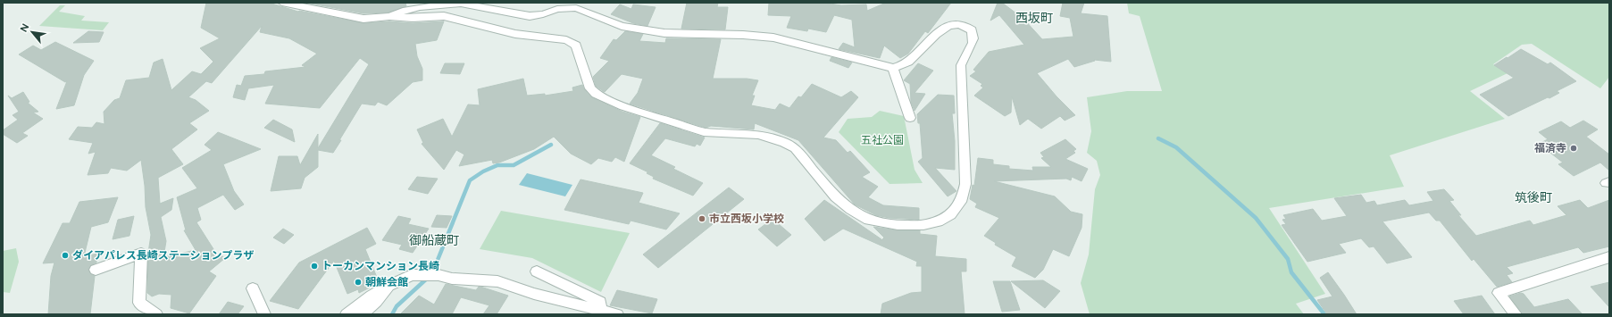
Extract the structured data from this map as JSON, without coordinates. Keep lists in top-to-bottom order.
{
  "districts": ["西坂町", "筑後町", "御船蔵町"],
  "parks": ["五社公園"],
  "places": [
    "福済寺",
    "市立西坂小学校",
    "ダイアパレス長崎ステーションプラザ",
    "トーカンマンション長崎",
    "朝鮮会館"
  ],
  "north": "top left"
}
